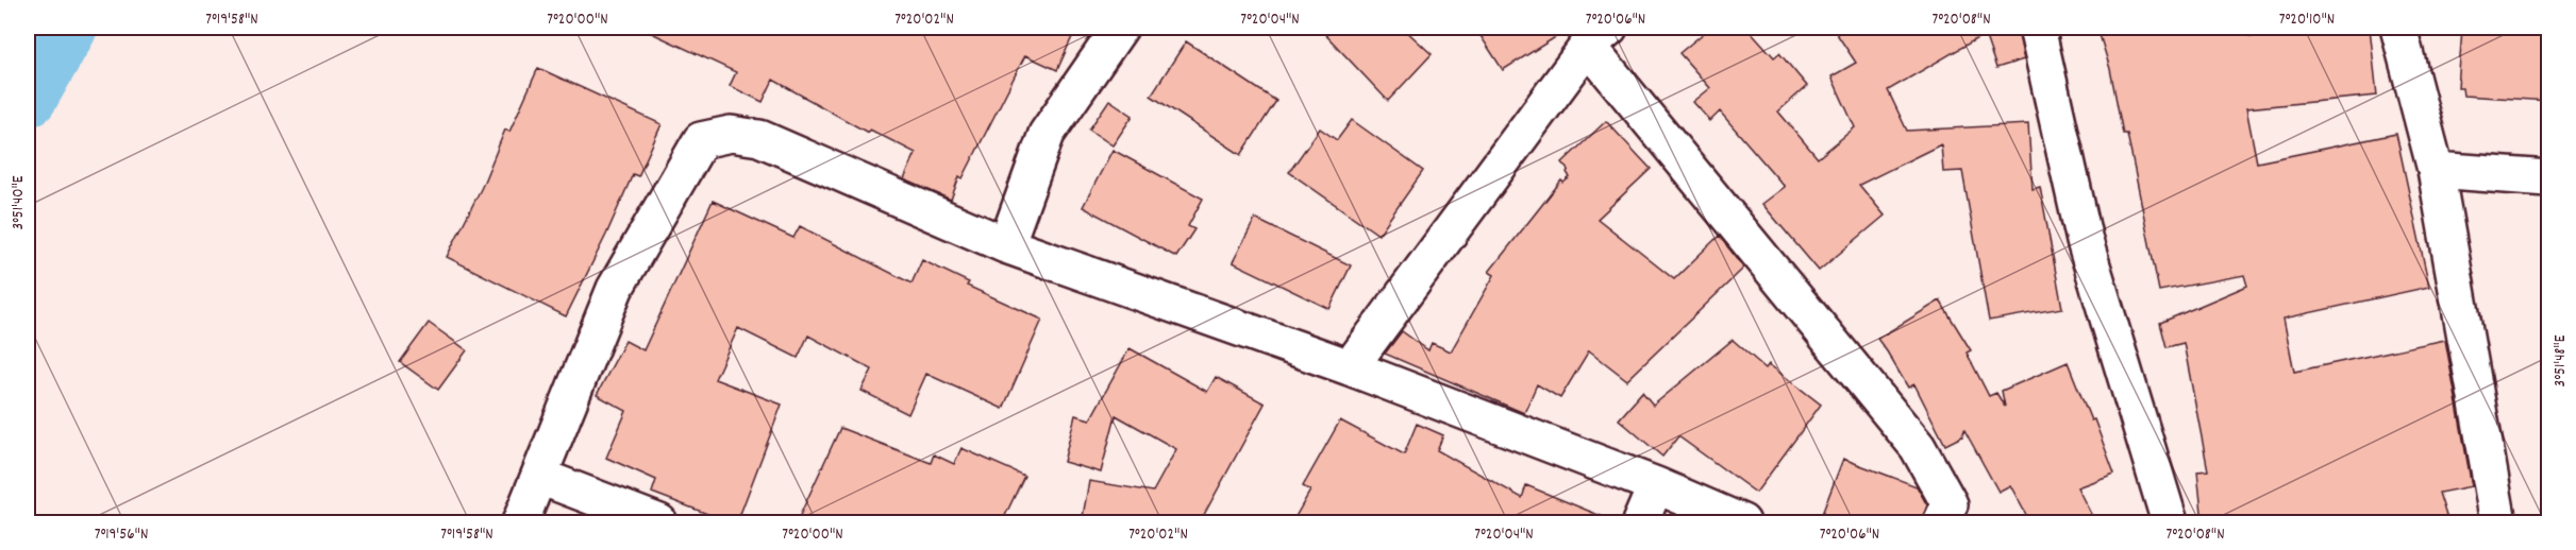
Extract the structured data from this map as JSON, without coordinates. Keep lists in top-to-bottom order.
{
  "coordinates": [
    "7°19'58\"N",
    "7°20'00\"N",
    "7°20'02\"N",
    "7°20'04\"N",
    "7°20'06\"N",
    "7°20'08\"N",
    "7°20'10\"N",
    "3°51'40\"E",
    "3°51'48\"E",
    "7°19'56\"N"
  ]
}
